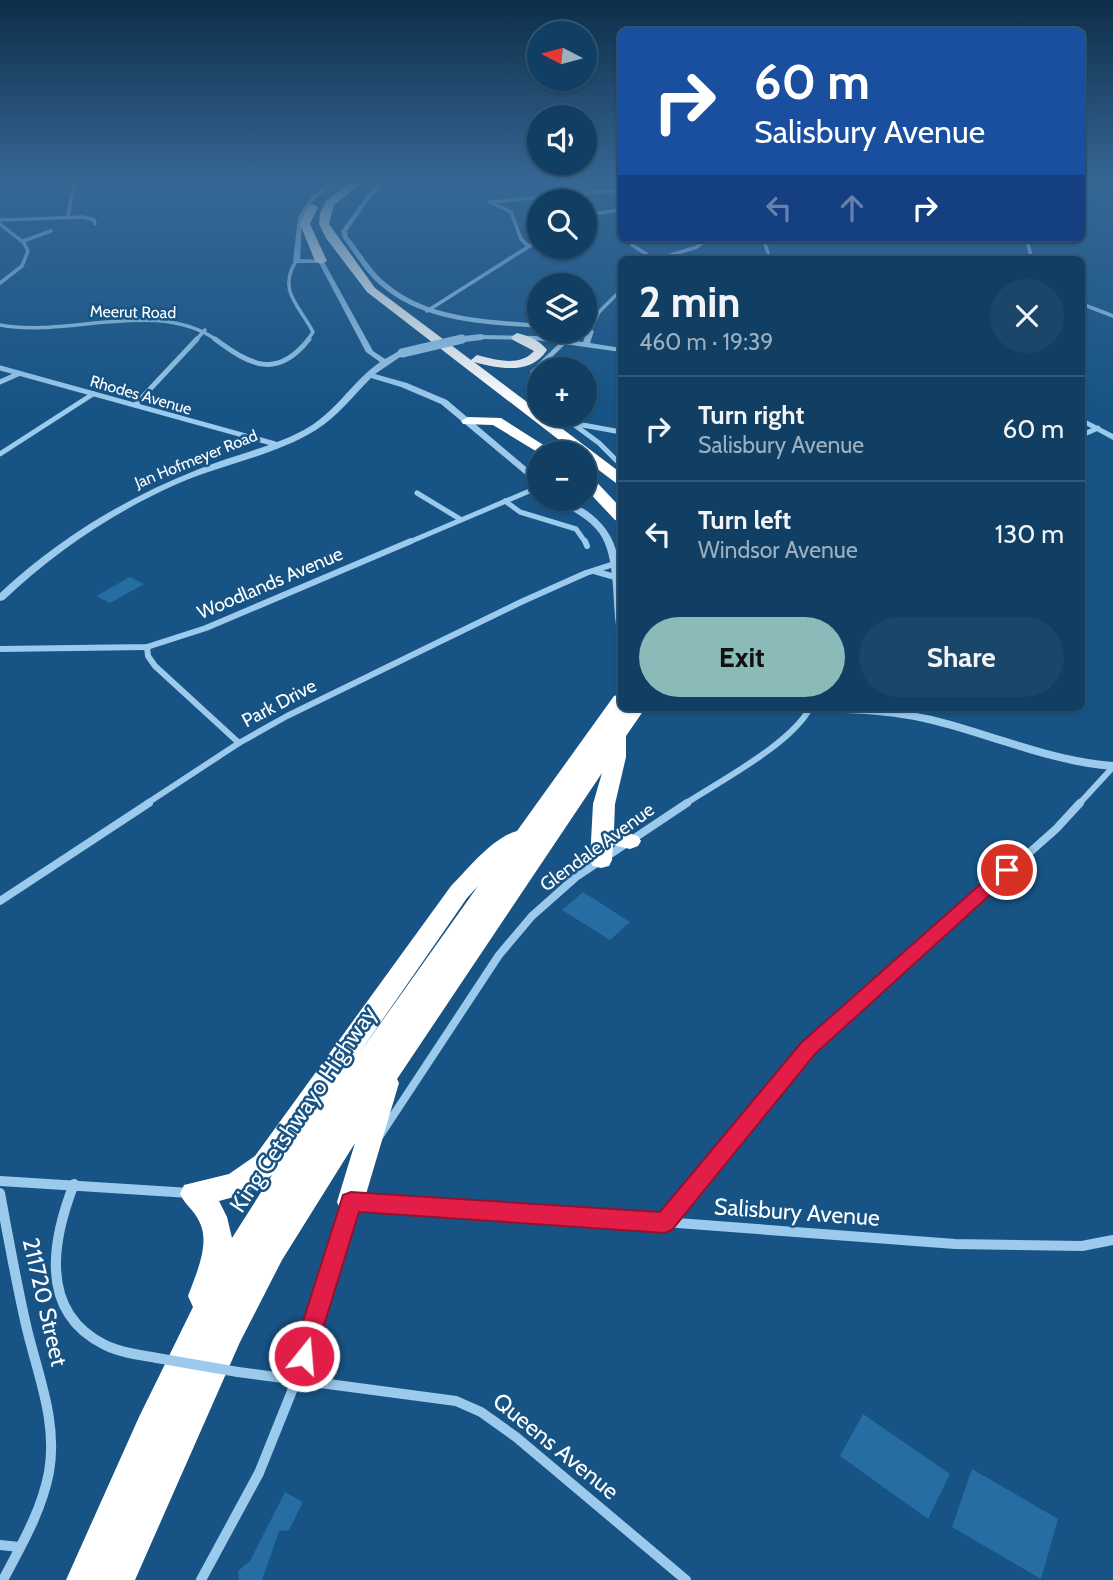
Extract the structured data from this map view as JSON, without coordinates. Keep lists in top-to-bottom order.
{
  "streets": {
    "highway": ["King Cetshwayo Highway"],
    "street": [
      "Meerut Road",
      "Rhodes Avenue",
      "Jan Hofmeyer Road",
      "Woodlands Avenue",
      "Park Drive",
      "Glendale Avenue",
      "Salisbury Avenue",
      "211720 Street",
      "Queens Avenue"
    ]
  },
  "crossings": [
    ["Meerut Road", "Rhodes Avenue"],
    ["Rhodes Avenue", "Jan Hofmeyer Road"]
  ],
  "north": "left",
  "page": {
    "map_buttons": ["+", "−"],
    "turn": ["60 m", "Salisbury Avenue"],
    "heading": ["2 min", "460 m · 19:39"],
    "list": [
      {
        "name": "Turn right",
        "note": "Salisbury Avenue",
        "value": "60 m"
      },
      {
        "name": "Turn left",
        "note": "Windsor Avenue",
        "value": "130 m"
      }
    ],
    "buttons": ["Exit", "Share"]
  }
}
